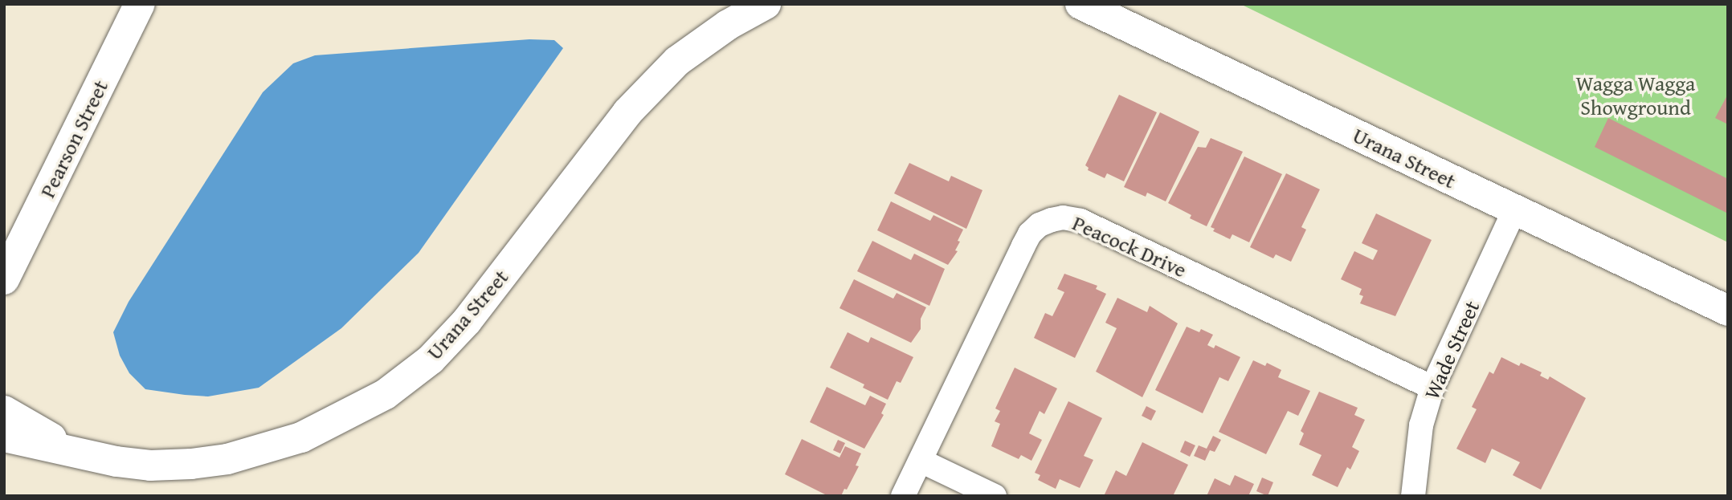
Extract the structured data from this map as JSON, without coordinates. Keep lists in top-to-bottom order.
{
  "streets": {
    "street": [
      "Pearson Street",
      "Urana Street",
      "Peacock Drive",
      "Wade Street"
    ]
  },
  "crossings": [
    ["Urana Street", "Wade Street"],
    ["Peacock Drive", "Wade Street"]
  ],
  "parks": ["Wagga Wagga Showground"]
}
